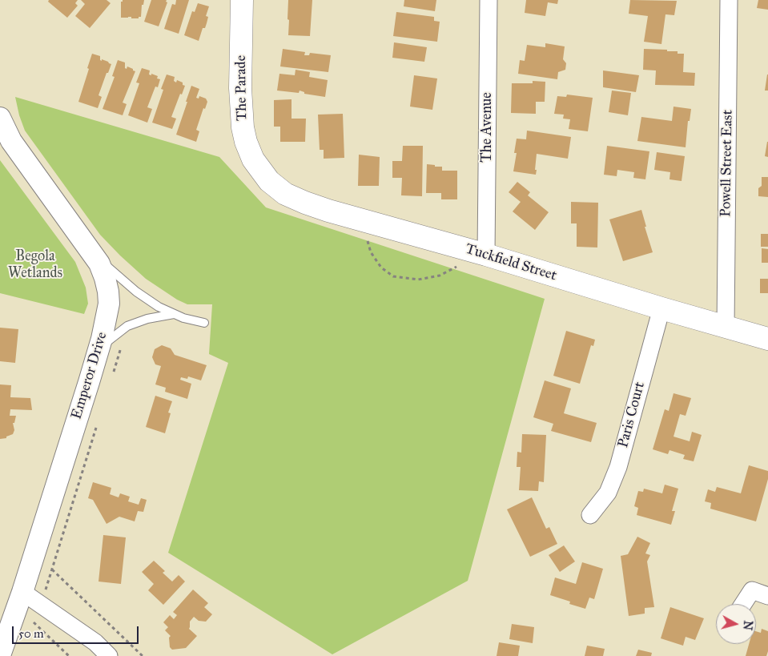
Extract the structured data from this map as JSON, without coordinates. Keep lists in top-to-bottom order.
{
  "streets": {
    "main road": ["The Parade", "Tuckfield Street"],
    "street": [
      "The Avenue",
      "Powell Street East",
      "Emperor Drive",
      "Paris Court"
    ]
  },
  "crossings": [
    ["The Parade", "Tuckfield Street"],
    ["The Avenue", "Tuckfield Street"],
    ["Powell Street East", "Tuckfield Street"],
    ["Tuckfield Street", "Paris Court"]
  ],
  "parks": ["Begola Wetlands"],
  "scale_bar": "50 m",
  "north": "right"
}
